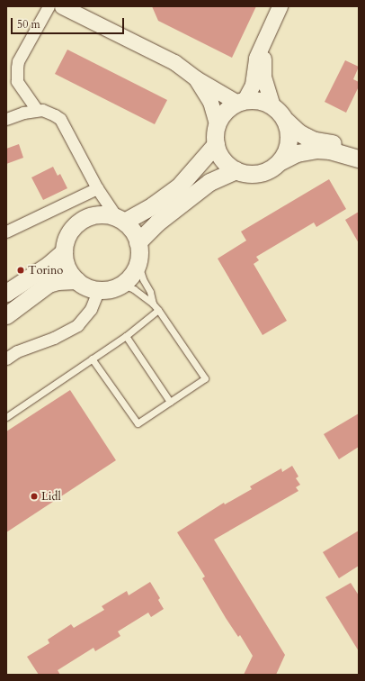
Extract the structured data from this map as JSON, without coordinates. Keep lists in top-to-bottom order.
{
  "places": ["Torino", "Lidl"],
  "scale_bar": "50 m"
}
